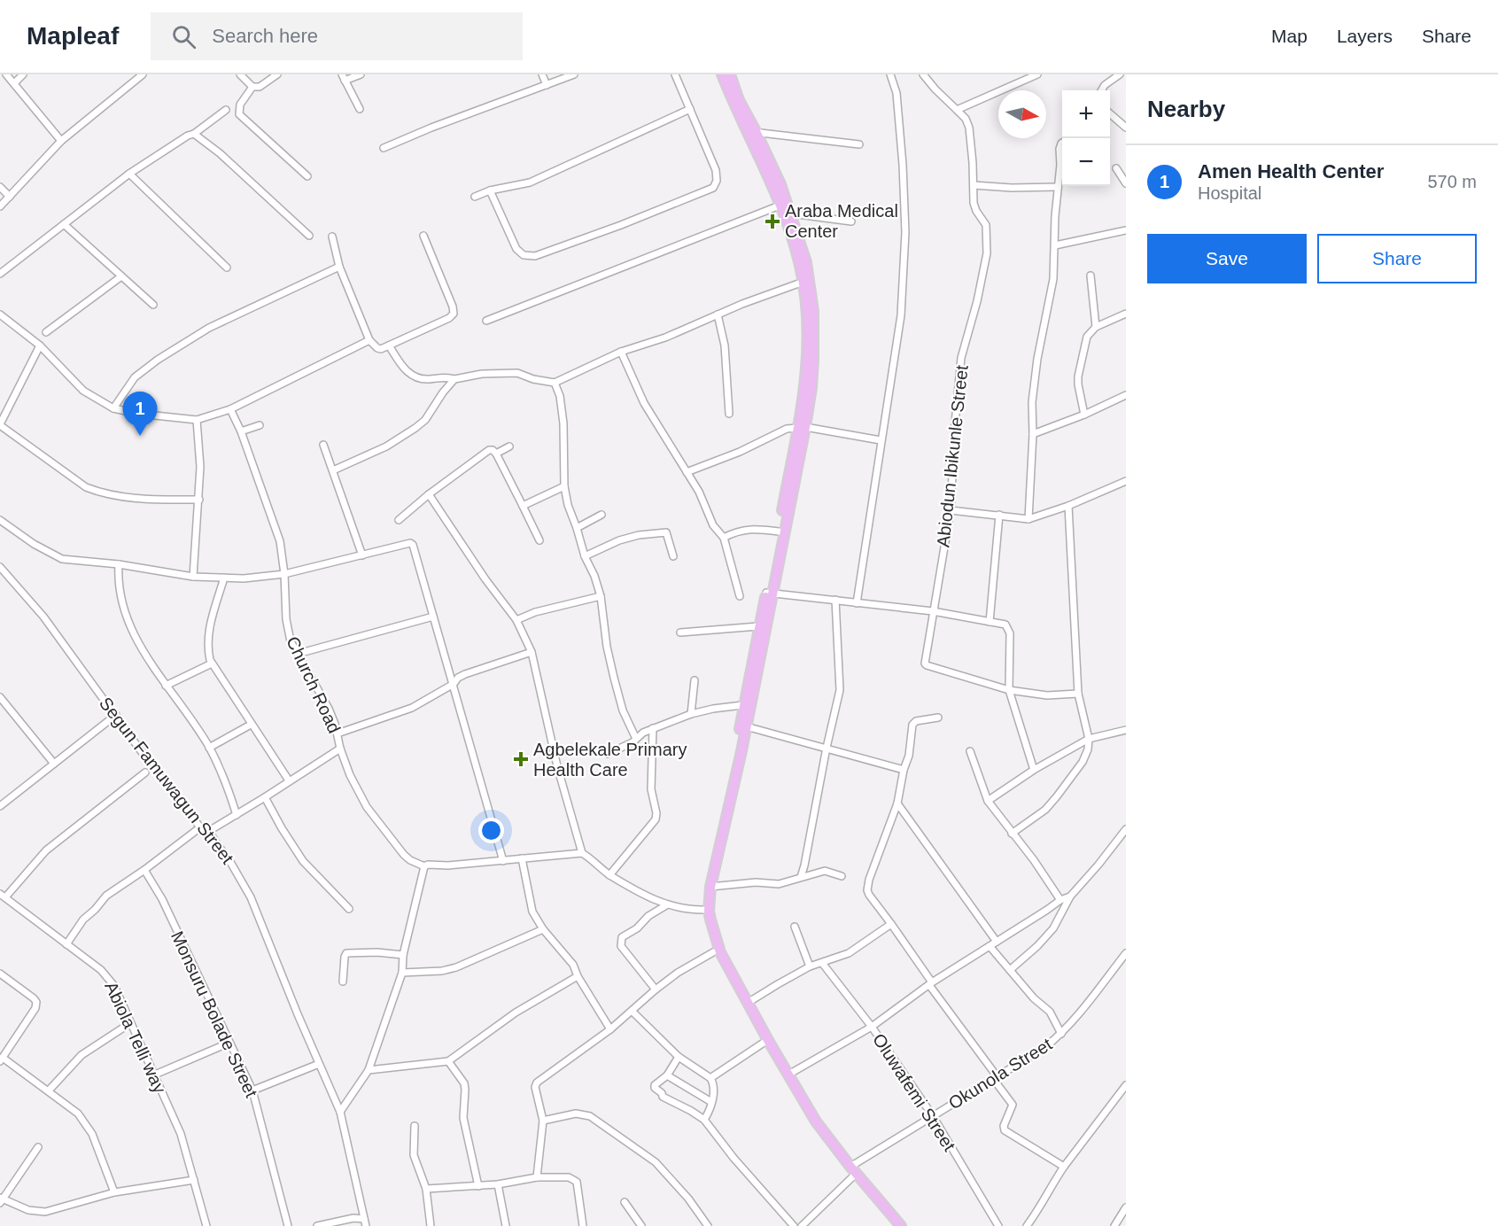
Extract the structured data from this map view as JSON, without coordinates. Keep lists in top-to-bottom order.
{
  "streets": {
    "street": [
      "Abiodun Ibikunle Street",
      "Church Road",
      "Segun Famuwagun Street",
      "Monsuru Bolade Street",
      "Abiola Telli way",
      "Okunola Street",
      "Oluwafemi Street"
    ]
  },
  "crossings": [
    ["Okunola Street", "Oluwafemi Street"]
  ],
  "places": {
    "health": ["Araba Medical Center", "Agbelekale Primary Health Care"]
  },
  "north": "right",
  "page": {
    "header": "Mapleaf",
    "search": "Search here",
    "nav": ["Map", "Layers", "Share"],
    "heading": "Nearby",
    "map_buttons": ["+", "−"],
    "list": [
      {
        "mark": "1",
        "name": "Amen Health Center",
        "note": "Hospital",
        "value": "570 m"
      }
    ],
    "buttons": ["Save", "Share"],
    "pins": "1"
  }
}
